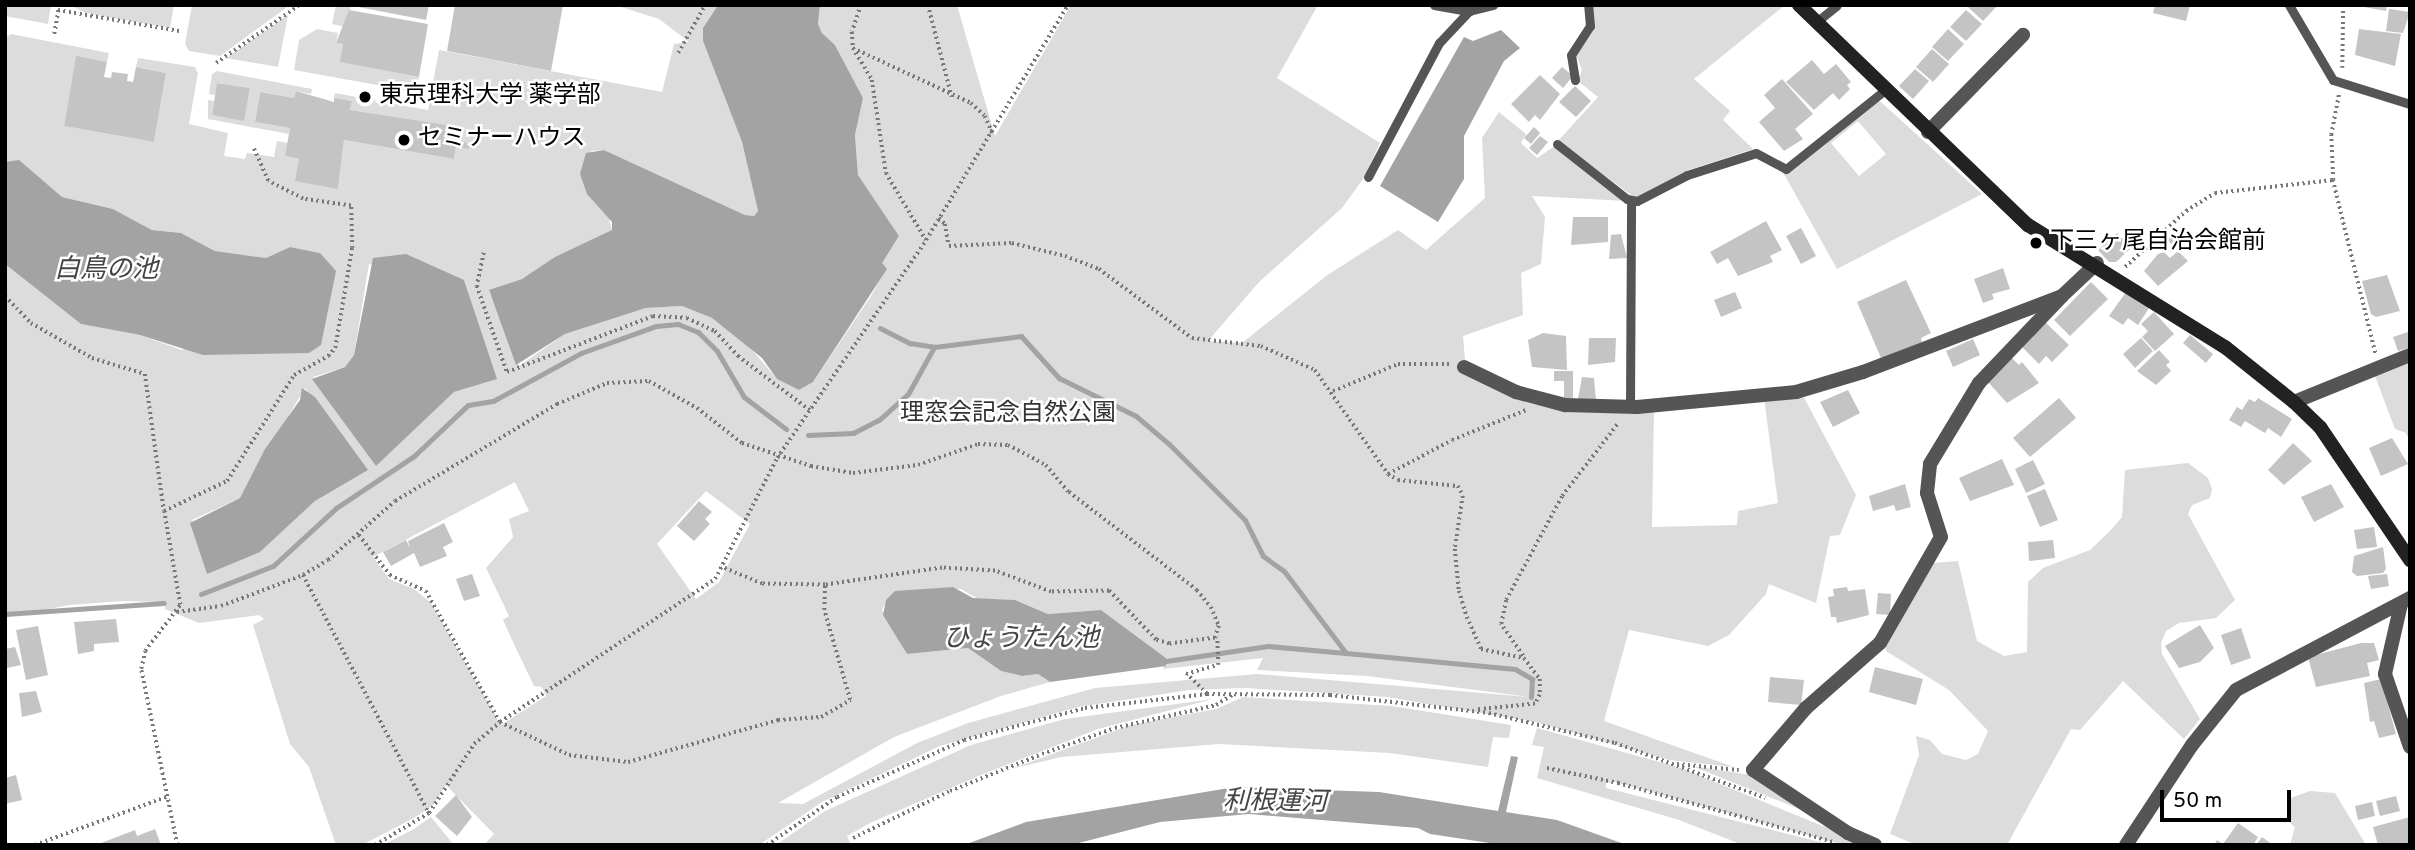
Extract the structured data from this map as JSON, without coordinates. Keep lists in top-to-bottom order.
{
  "water": ["白鳥の池", "ひょうたん池", "利根運河"],
  "parks": ["理窓会記念自然公園"],
  "places": ["東京理科大学 薬学部", "セミナーハウス", "下三ヶ尾自治会館前"],
  "scale_bar": "50 m"
}
